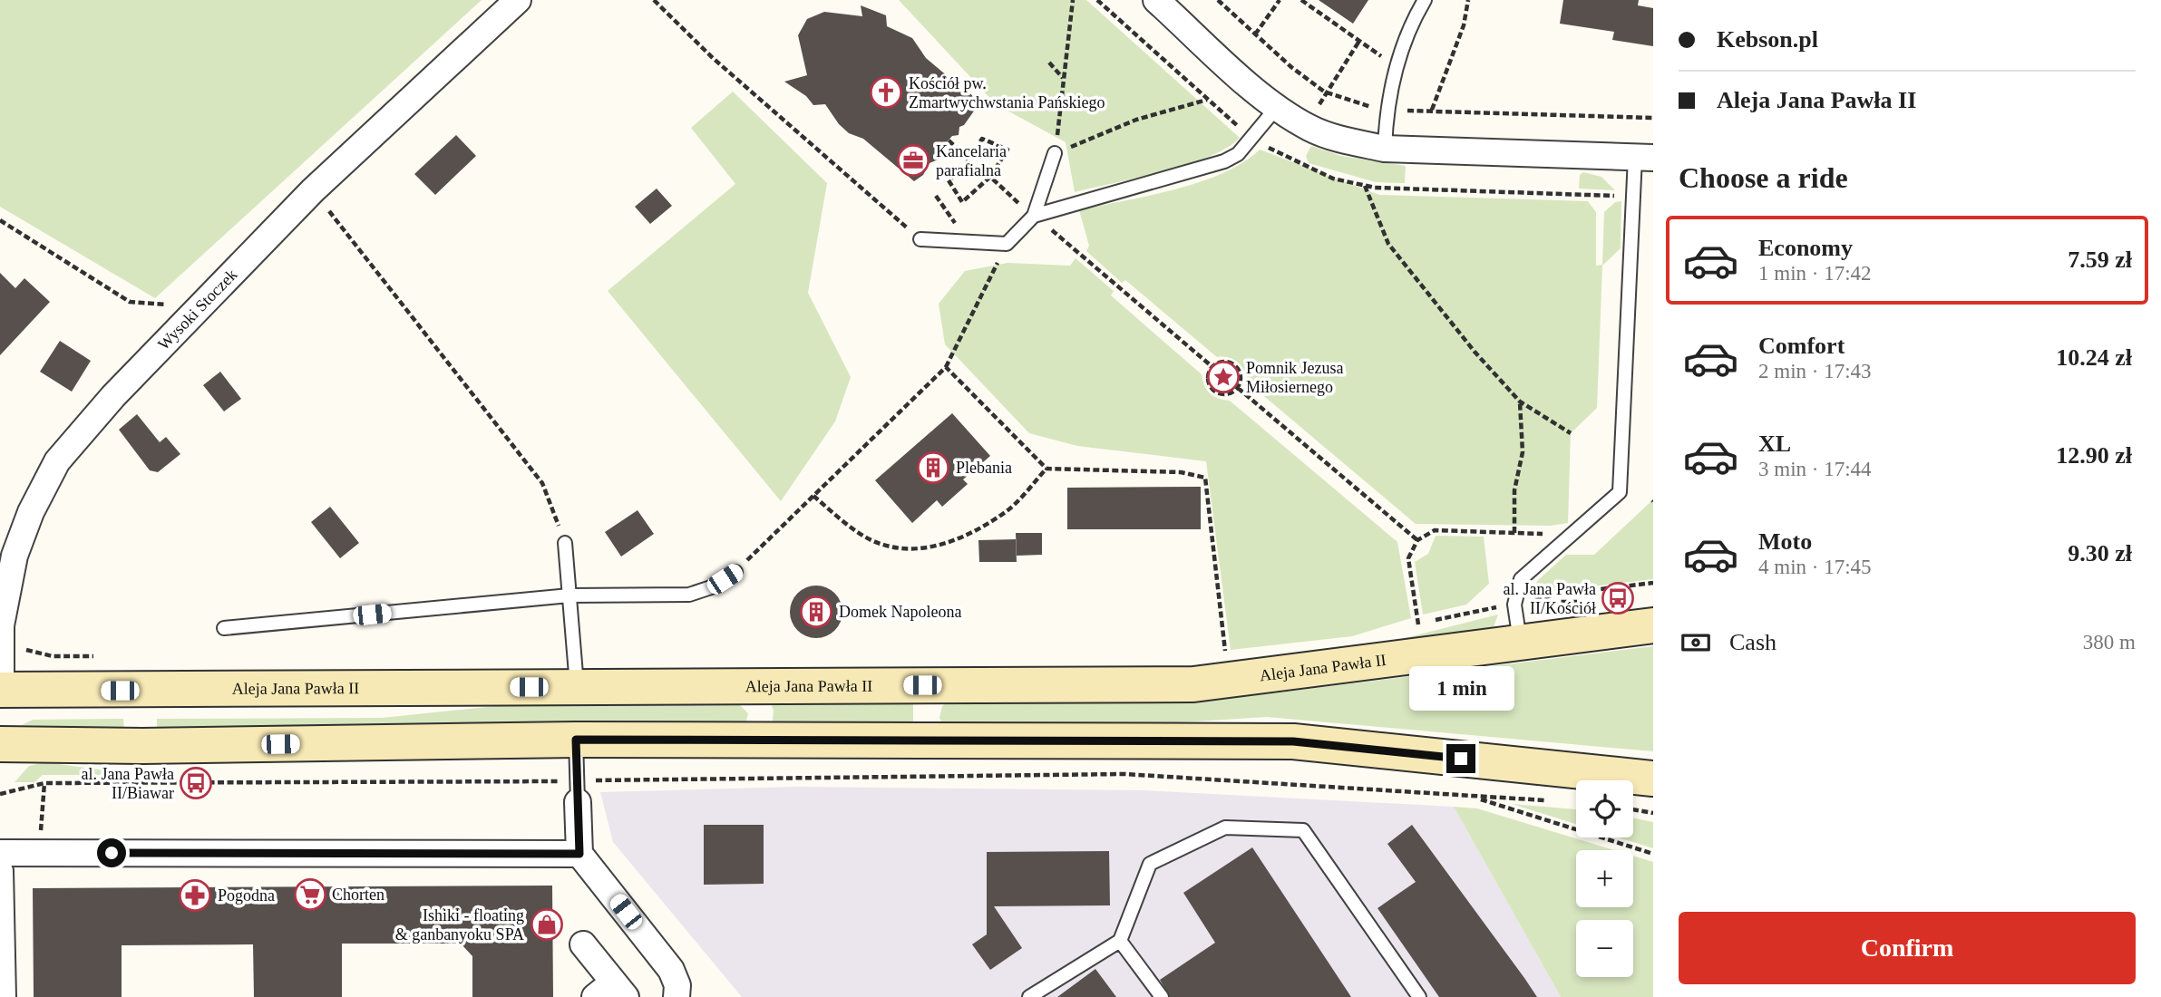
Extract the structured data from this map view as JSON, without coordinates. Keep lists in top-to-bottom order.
{
  "streets": {
    "main road": ["Aleja Jana Pawła II"],
    "street": ["Wysoki Stoczek"]
  },
  "crossings": [
    ["Wysoki Stoczek", "Aleja Jana Pawła II"]
  ],
  "places": {
    "church": ["Kościół pw. Zmartwychwstania Pańskiego"],
    "office": ["Kancelaria parafialna"],
    "place": ["Pomnik Jezusa Miłosiernego"],
    "building": ["Plebania", "Domek Napoleona"],
    "bus stop": ["al. Jana Pawła II/Kościół", "al. Jana Pawła II/Biawar"],
    "supermarket": ["Chorten"],
    "pharmacy": ["Pogodna"],
    "shop": ["Ishiki - floating & ganbanyoku SPA"]
  },
  "page": {
    "banner": ["Kebson.pl", "Aleja Jana Pawła II"],
    "heading": "Choose a ride",
    "list": [
      {
        "name": "Economy",
        "note": "1 min · 17:42",
        "value": "7.59 zł"
      },
      {
        "name": "Comfort",
        "note": "2 min · 17:43",
        "value": "10.24 zł"
      },
      {
        "name": "XL",
        "note": "3 min · 17:44",
        "value": "12.90 zł"
      },
      {
        "name": "Moto",
        "note": "4 min · 17:45",
        "value": "9.30 zł"
      }
    ],
    "pay": ["Cash", "380 m"],
    "bubble": "1 min",
    "map_buttons": ["+", "−"],
    "buttons": "Confirm"
  }
}
